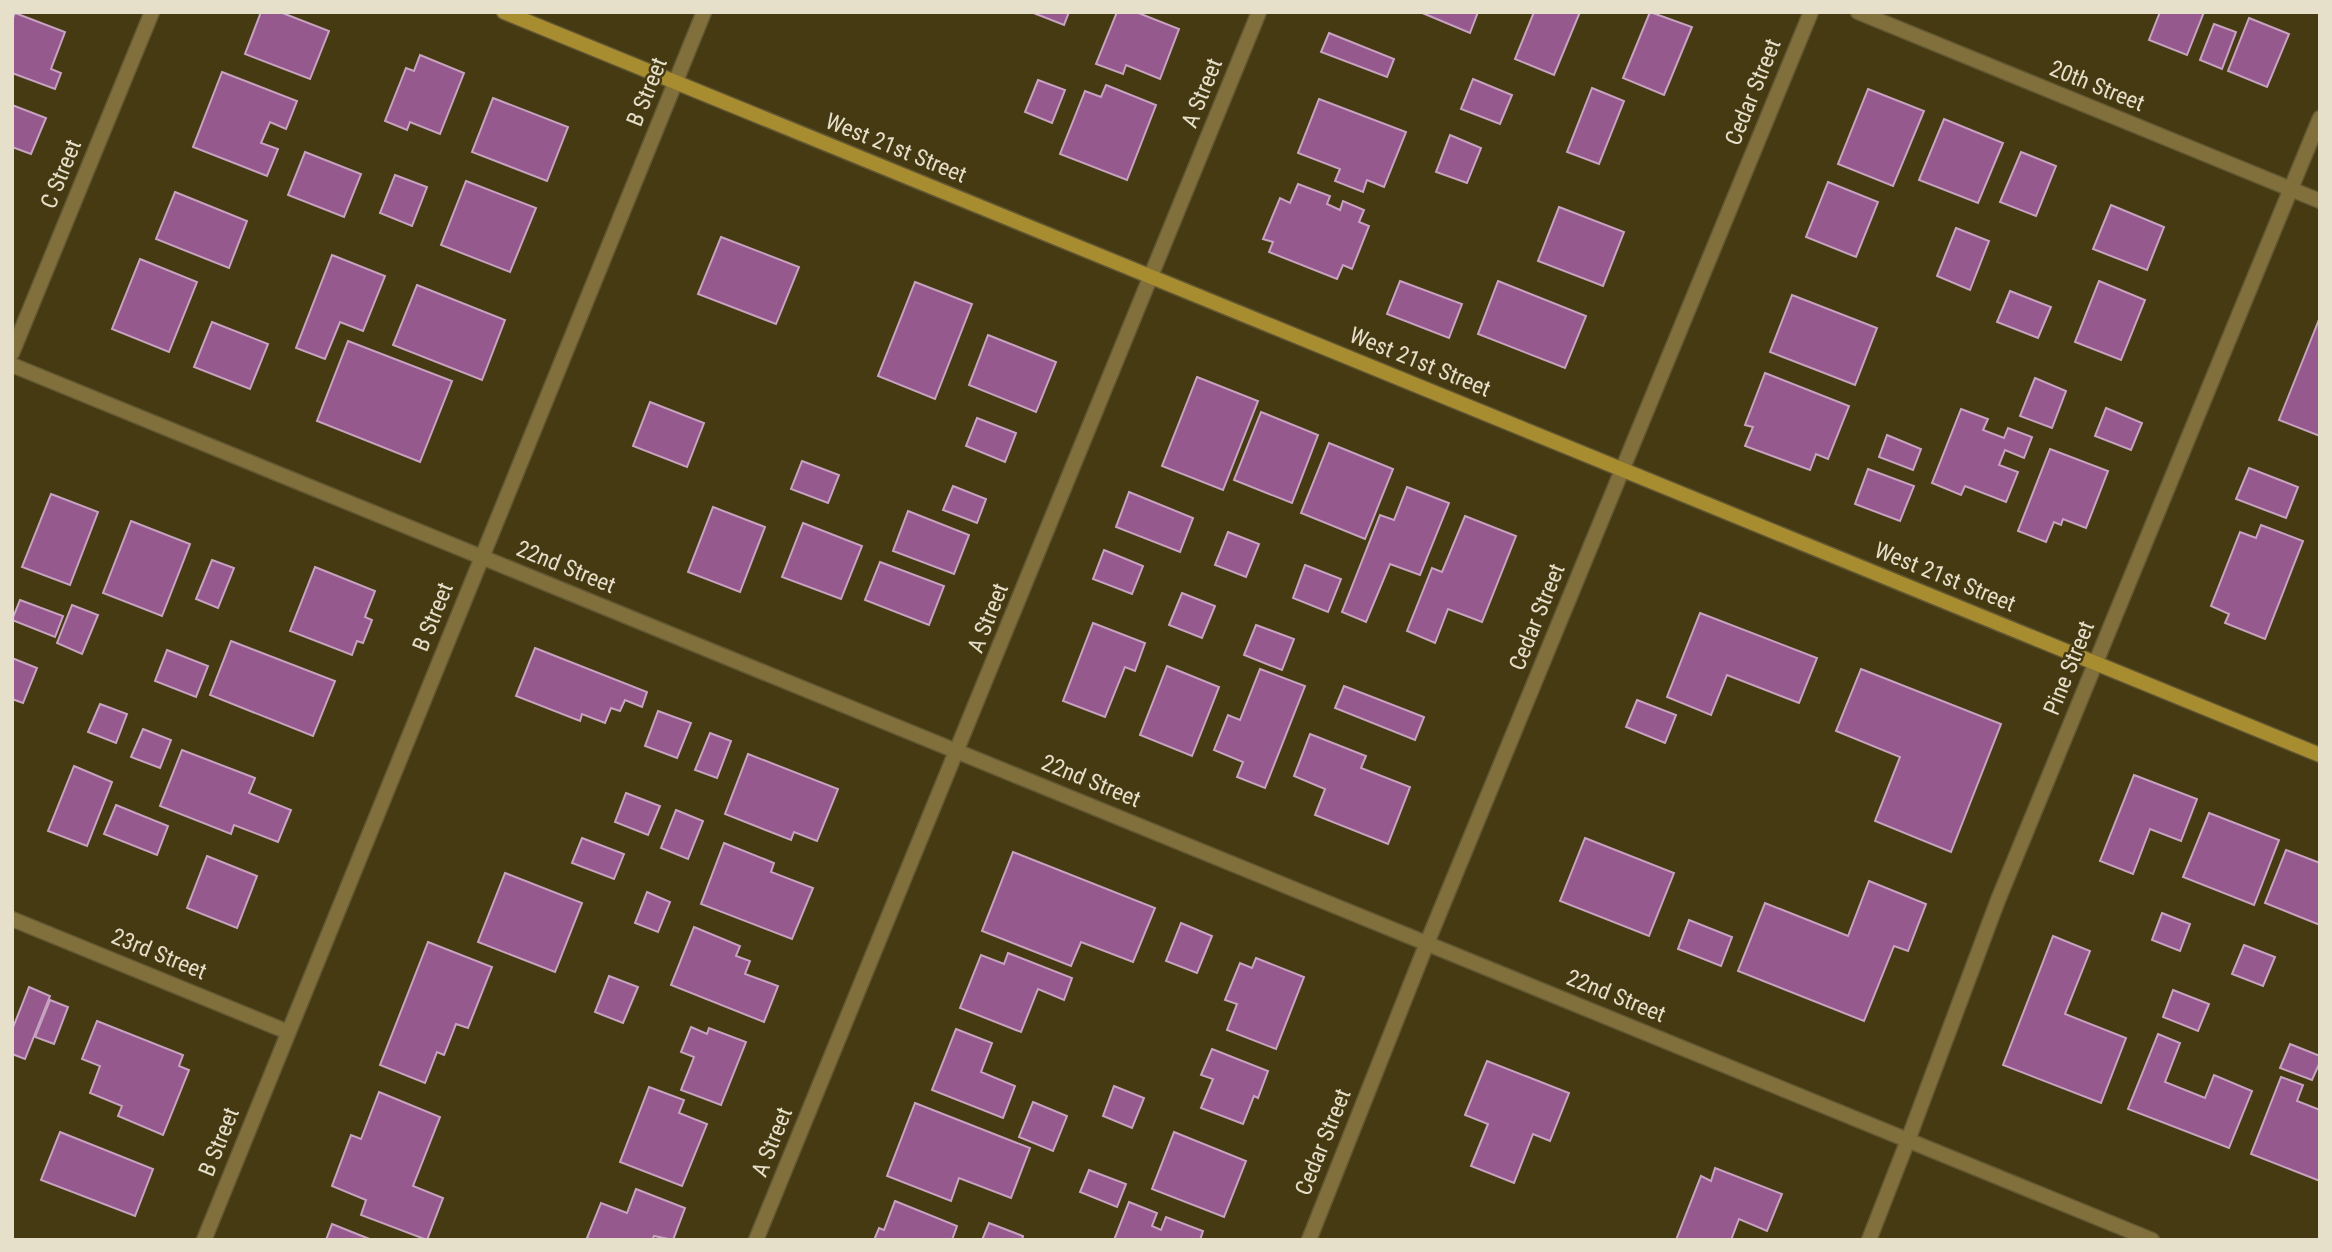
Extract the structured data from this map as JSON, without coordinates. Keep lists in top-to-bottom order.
{
  "streets": {
    "street": [
      "20th Street",
      "B Street",
      "Cedar Street",
      "A Street",
      "West 21st Street",
      "C Street",
      "22nd Street",
      "Pine Street",
      "23rd Street"
    ]
  },
  "crossings": [
    ["20th Street", "Pine Street"],
    ["B Street", "West 21st Street"],
    ["B Street", "22nd Street"],
    ["B Street", "23rd Street"],
    ["Cedar Street", "West 21st Street"],
    ["Cedar Street", "22nd Street"],
    ["A Street", "West 21st Street"],
    ["A Street", "22nd Street"],
    ["West 21st Street", "Pine Street"],
    ["22nd Street", "Pine Street"]
  ]
}
